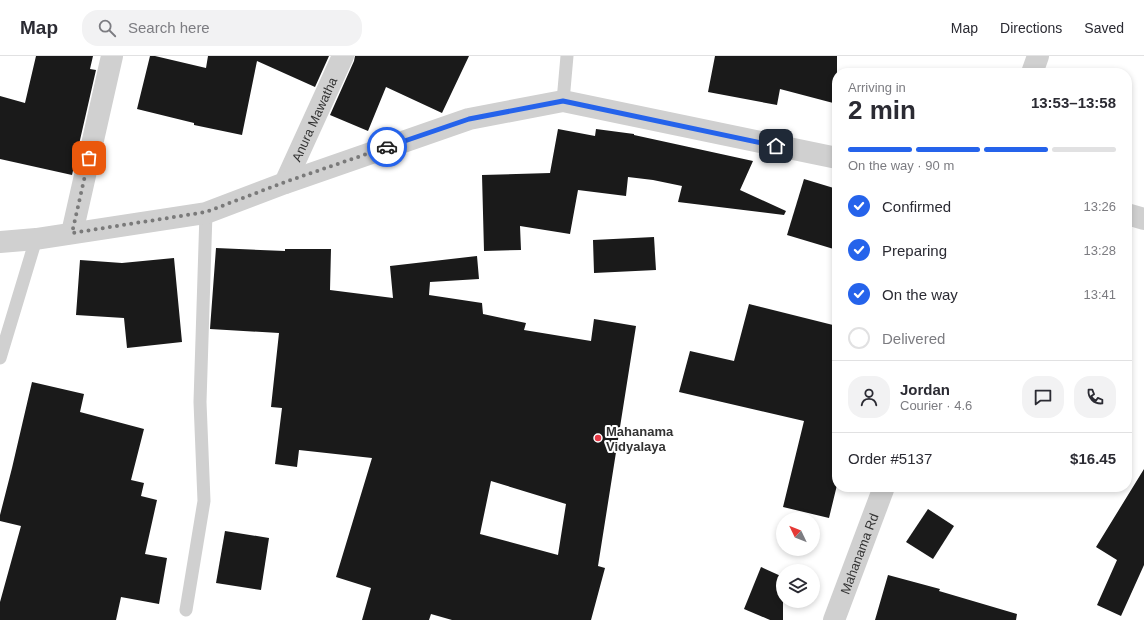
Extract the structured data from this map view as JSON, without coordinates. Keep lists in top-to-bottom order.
{
  "streets": {
    "street": ["Anura Mawatha", "Mahanama Rd"]
  },
  "places": ["Mahanama Vidyalaya"],
  "north": "top left",
  "page": {
    "header": "Map",
    "search": "Search here",
    "nav": ["Map", "Directions", "Saved"],
    "heading": ["2 min", "Arriving in", "13:53–13:58"],
    "panel": [
      "Jordan",
      "Courier · 4.6",
      "Order #5137",
      "$16.45"
    ],
    "bar": "On the way · 90 m",
    "list": [
      ["Confirmed", "13:26"],
      ["Preparing", "13:28"],
      ["On the way", "13:41"],
      "Delivered"
    ]
  }
}
